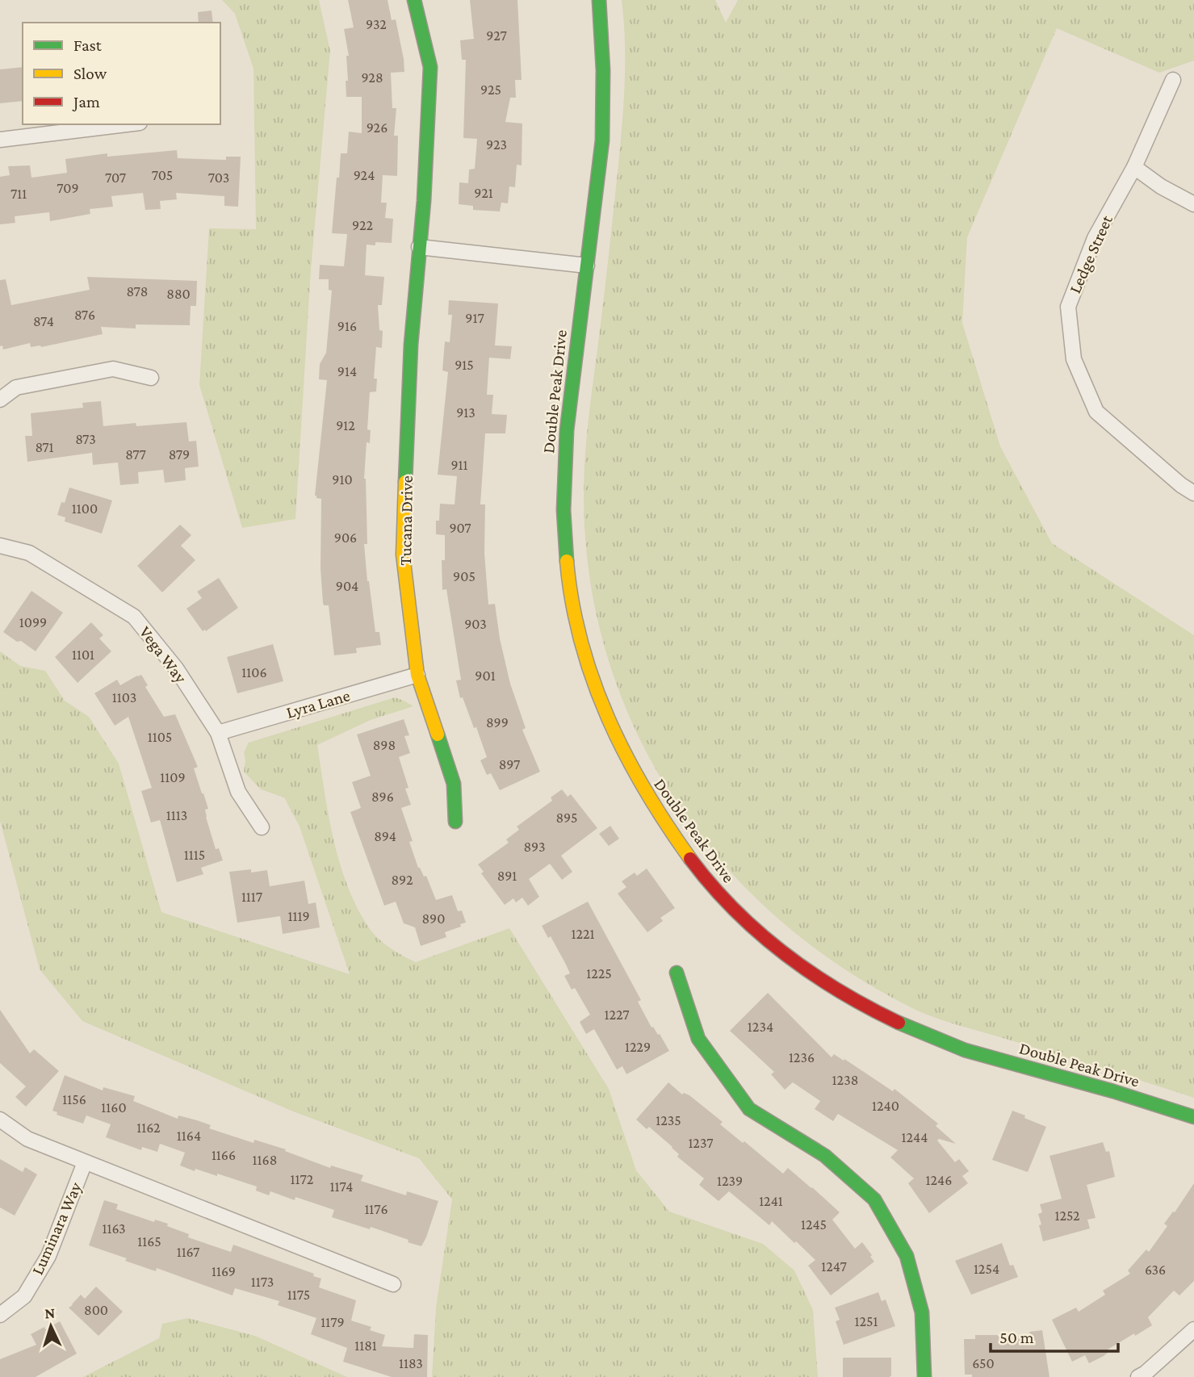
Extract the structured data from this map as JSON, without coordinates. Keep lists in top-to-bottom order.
{
  "streets": {
    "street": [
      "Ledge Street",
      "Double Peak Drive",
      "Tucana Drive",
      "Vega Way",
      "Lyra Lane",
      "Luminara Way"
    ]
  },
  "crossings": [
    ["Tucana Drive", "Lyra Lane"],
    ["Vega Way", "Lyra Lane"]
  ],
  "house_numbers": [
    "932",
    "927",
    "928",
    "925",
    "926",
    "923",
    "705",
    "924",
    "707",
    "703",
    "709",
    "921",
    "711",
    "922",
    "878",
    "880",
    "876",
    "917",
    "874",
    "916",
    "915",
    "914",
    "913",
    "912",
    "873",
    "871",
    "877",
    "879",
    "911",
    "910",
    "1100",
    "907",
    "906",
    "905",
    "904",
    "1099",
    "903",
    "1101",
    "1106",
    "901",
    "1103",
    "899",
    "1105",
    "898",
    "897",
    "1109",
    "896",
    "1113",
    "895",
    "894",
    "893",
    "1115",
    "891",
    "892",
    "1117",
    "1119",
    "890",
    "1221",
    "1225",
    "1227",
    "1234",
    "1229",
    "1236",
    "1238",
    "1156",
    "1240",
    "1160",
    "1235",
    "1162",
    "1164",
    "1244",
    "1237",
    "1166",
    "1168",
    "1172",
    "1246",
    "1239",
    "1174",
    "1241",
    "1176",
    "1252",
    "1245",
    "1163",
    "1165",
    "1167",
    "1247",
    "1254",
    "636",
    "1169",
    "1173",
    "1175",
    "800",
    "1251",
    "1179",
    "1181",
    "1183",
    "650"
  ],
  "legend": ["Fast", "Slow", "Jam"],
  "scale_bar": "50 m",
  "north": "top"
}
